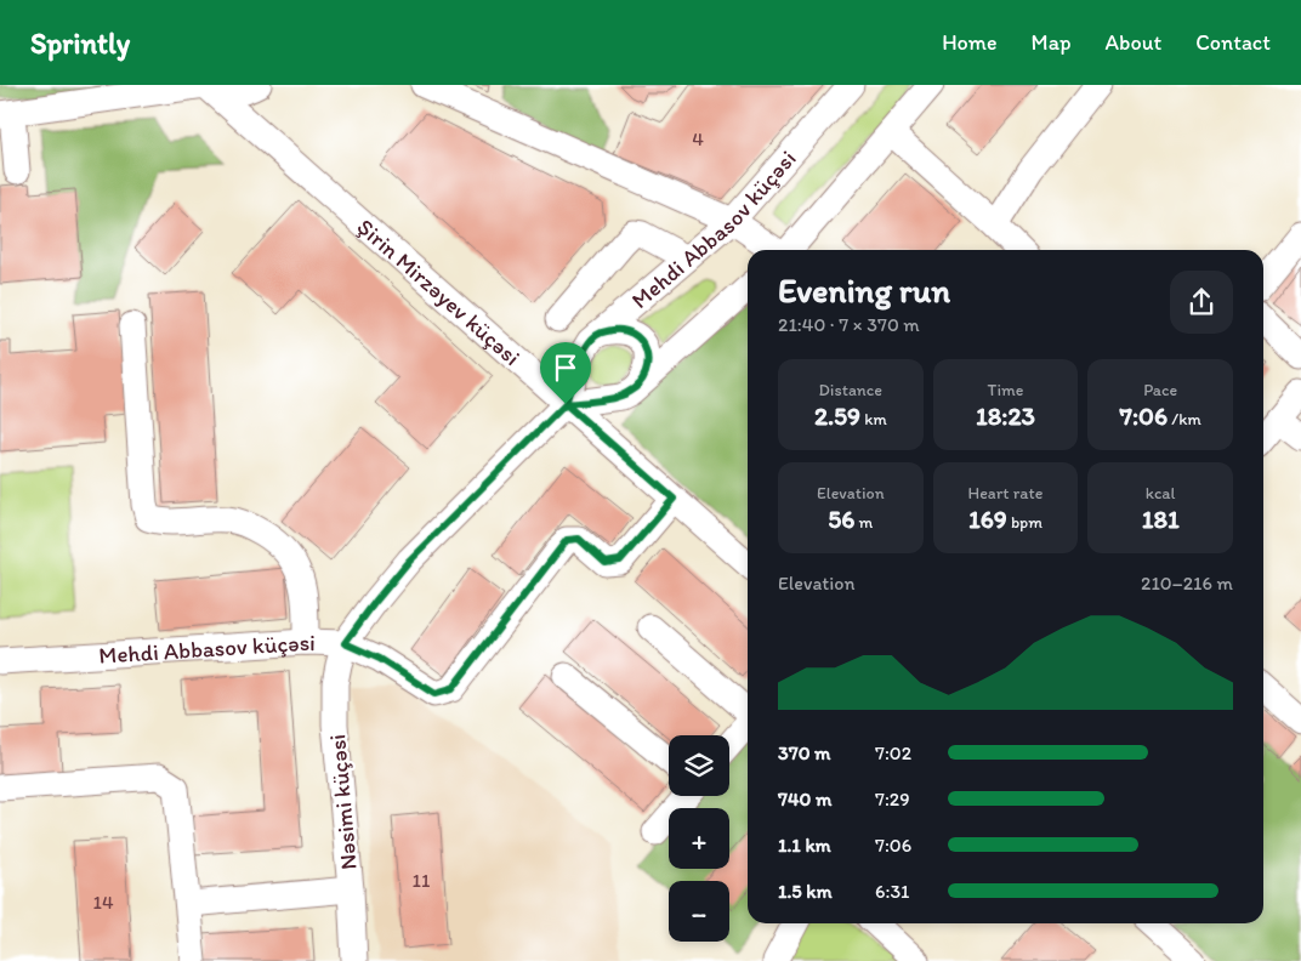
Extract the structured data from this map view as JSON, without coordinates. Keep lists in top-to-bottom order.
{
  "streets": {
    "street": ["Mehdi Abbasov küçəsi", "Şirin Mirzəyev küçəsi", "Nəsimi küçəsi"]
  },
  "crossings": [
    ["Mehdi Abbasov küçəsi", "Şirin Mirzəyev küçəsi"],
    ["Mehdi Abbasov küçəsi", "Nəsimi küçəsi"]
  ],
  "house_numbers": ["4", "11", "14"],
  "page": {
    "header": "Sprintly",
    "nav": [
      "Home",
      "Map",
      "About",
      "Contact"
    ],
    "heading": ["Evening run", "21:40 · 7 × 370 m"],
    "stats": [
      ["Distance", "2.59 km"],
      ["Time", "18:23"],
      ["Pace", "7:06 /km"],
      ["Elevation", "56 m"],
      ["Heart rate", "169 bpm"],
      ["kcal", "181"]
    ],
    "chart": ["Elevation", "210–216 m"],
    "list": [
      {
        "name": "370 m",
        "note": "7:02"
      },
      {
        "name": "740 m",
        "note": "7:29"
      },
      {
        "name": "1.1 km",
        "note": "7:06"
      },
      {
        "name": "1.5 km",
        "note": "6:31"
      }
    ],
    "map_buttons": ["+", "−"]
  }
}
